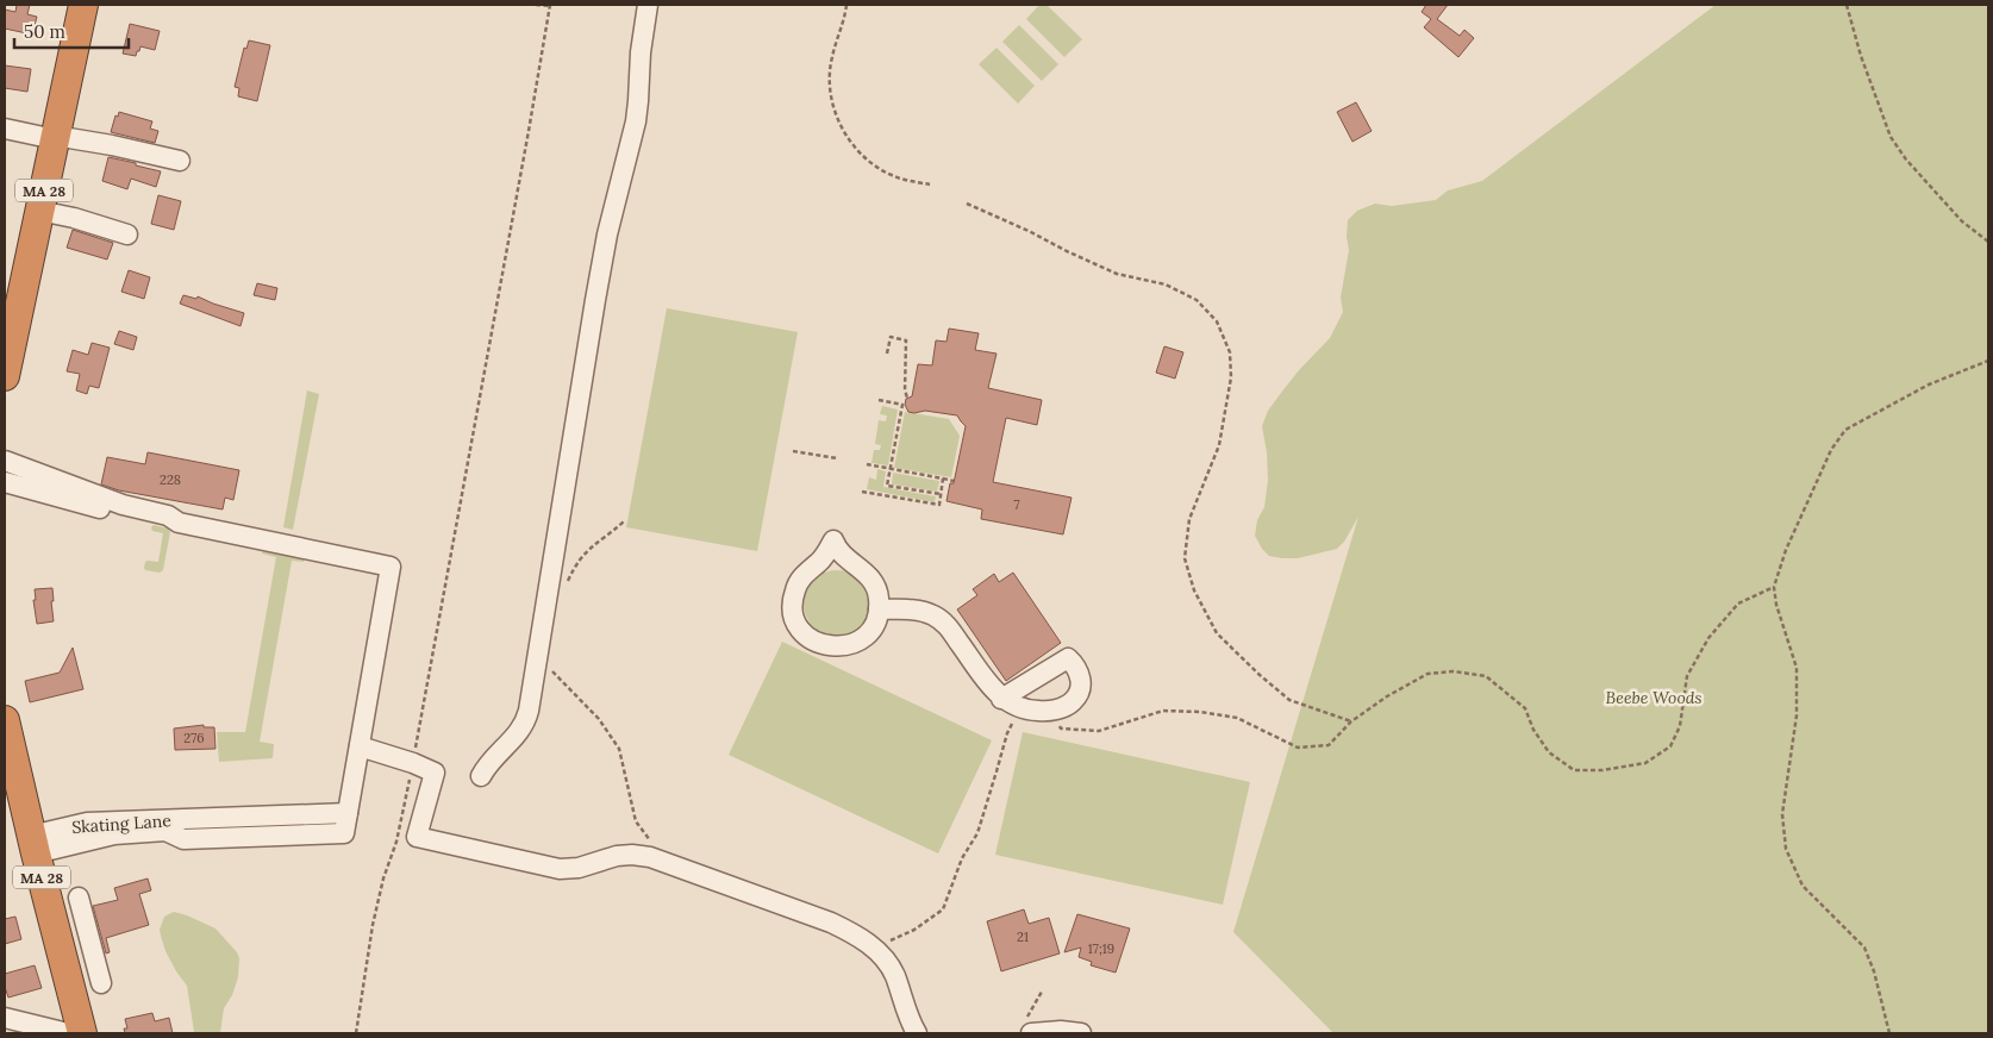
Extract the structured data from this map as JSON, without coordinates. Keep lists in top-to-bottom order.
{
  "streets": {
    "highway": ["MA 28"],
    "street": ["Skating Lane"]
  },
  "crossings": [
    ["MA 28", "Skating Lane"]
  ],
  "parks": ["Beebe Woods"],
  "house_numbers": [
    "228",
    "7",
    "276",
    "21",
    "17;19"
  ],
  "scale_bar": "50 m"
}
